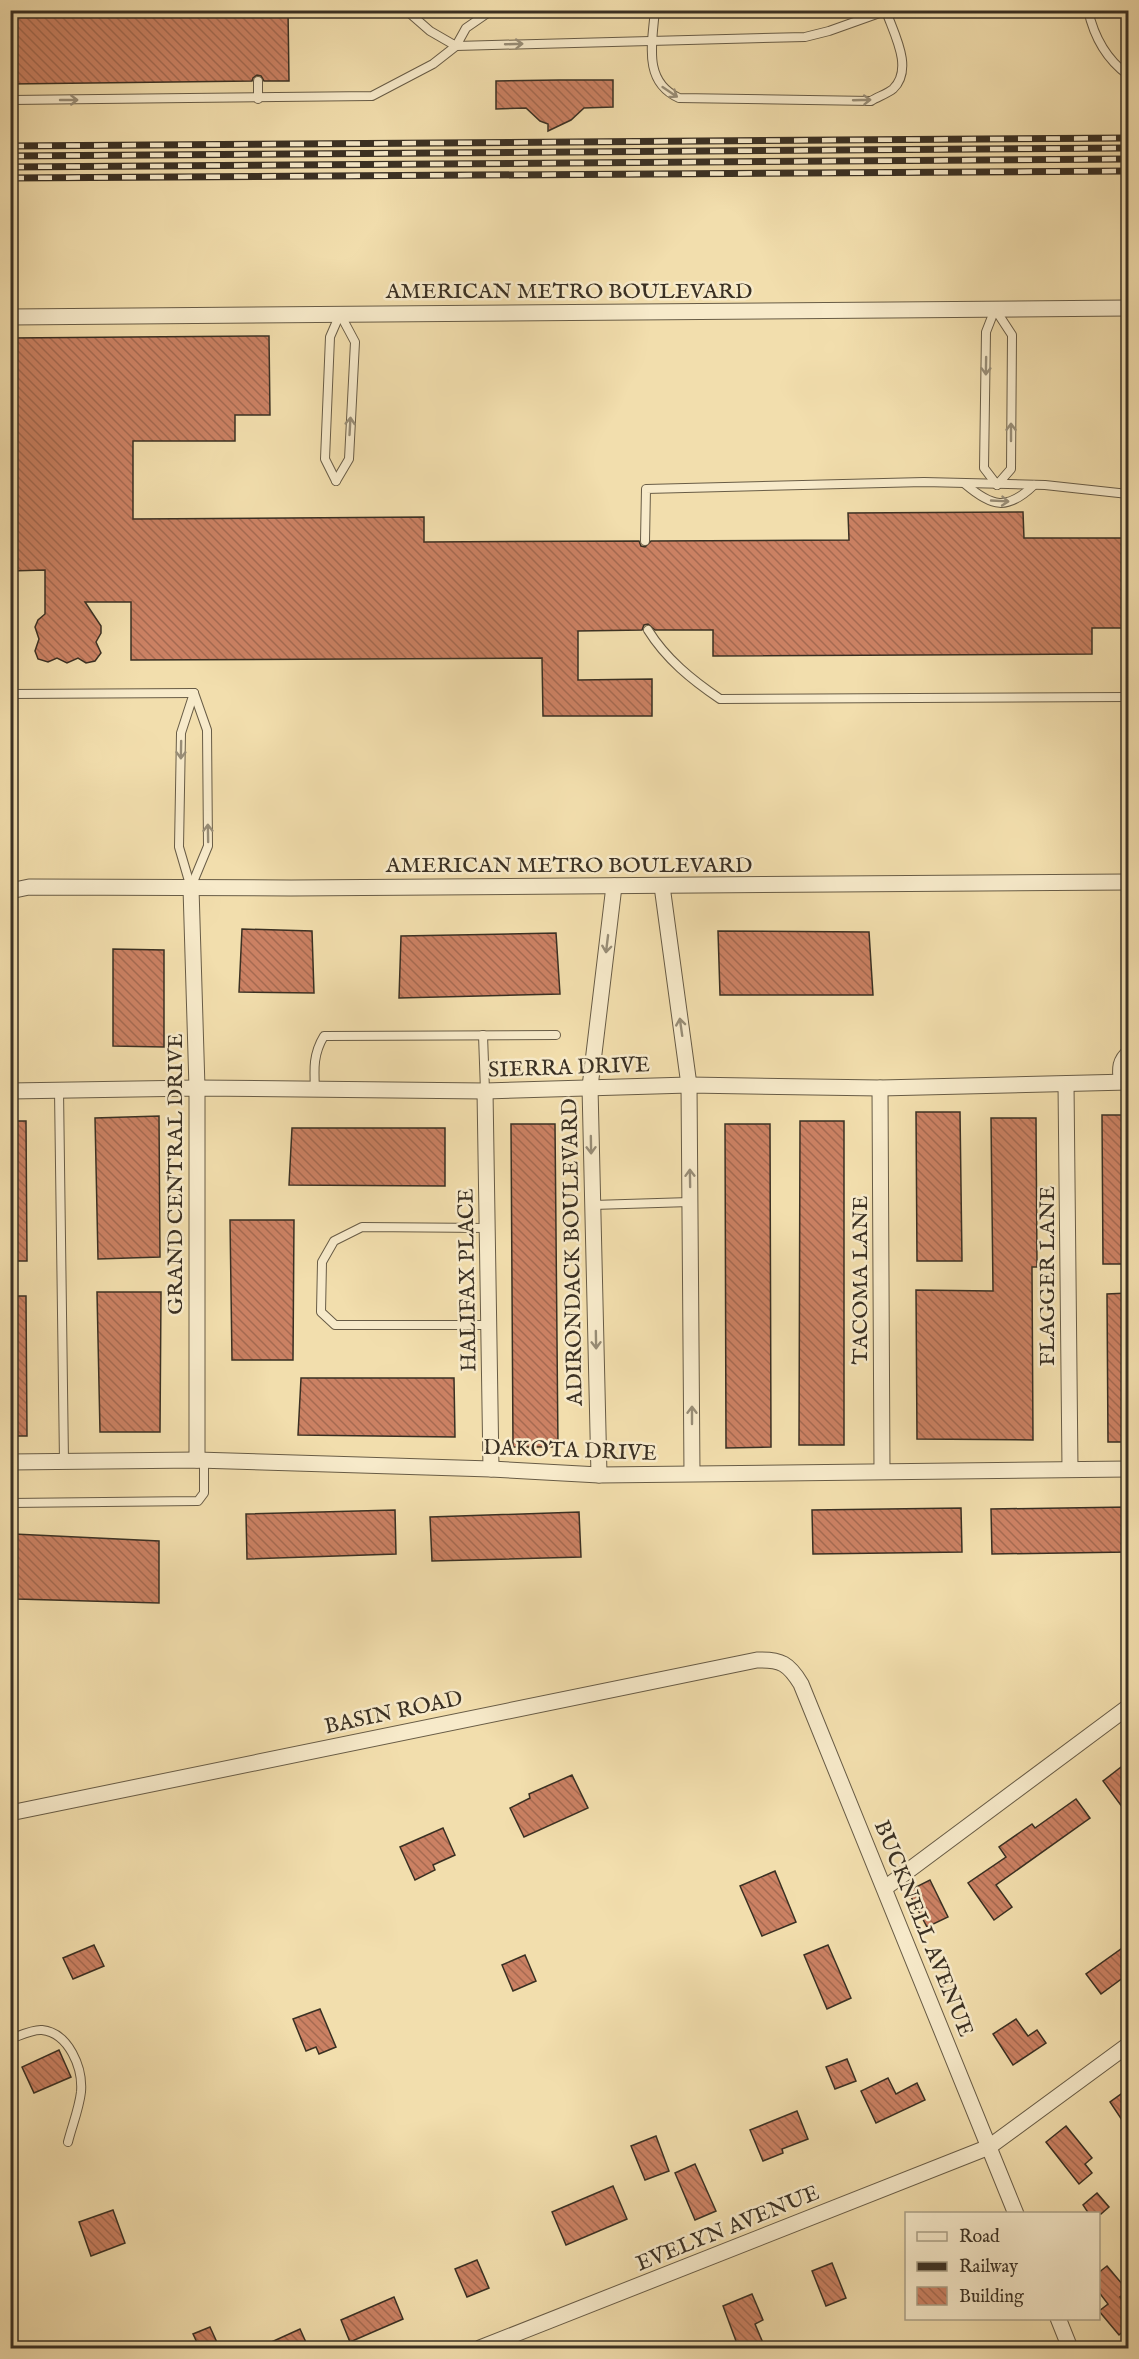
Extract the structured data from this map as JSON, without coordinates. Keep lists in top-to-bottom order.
{
  "streets": {
    "street": [
      "AMERICAN METRO BOULEVARD",
      "SIERRA DRIVE",
      "GRAND CENTRAL DRIVE",
      "ADIRONDACK BOULEVARD",
      "FLAGGER LANE",
      "HALIFAX PLACE",
      "TACOMA LANE",
      "DAKOTA DRIVE",
      "BASIN ROAD",
      "BUCKNELL AVENUE",
      "EVELYN AVENUE"
    ]
  },
  "crossings": [
    ["AMERICAN METRO BOULEVARD", "GRAND CENTRAL DRIVE"],
    ["AMERICAN METRO BOULEVARD", "ADIRONDACK BOULEVARD"],
    ["SIERRA DRIVE", "GRAND CENTRAL DRIVE"],
    ["SIERRA DRIVE", "ADIRONDACK BOULEVARD"],
    ["SIERRA DRIVE", "FLAGGER LANE"],
    ["SIERRA DRIVE", "HALIFAX PLACE"],
    ["SIERRA DRIVE", "TACOMA LANE"],
    ["GRAND CENTRAL DRIVE", "DAKOTA DRIVE"],
    ["ADIRONDACK BOULEVARD", "DAKOTA DRIVE"],
    ["FLAGGER LANE", "DAKOTA DRIVE"],
    ["HALIFAX PLACE", "DAKOTA DRIVE"],
    ["TACOMA LANE", "DAKOTA DRIVE"],
    ["BASIN ROAD", "BUCKNELL AVENUE"],
    ["BUCKNELL AVENUE", "EVELYN AVENUE"]
  ],
  "legend": ["Road", "Railway", "Building"]
}
